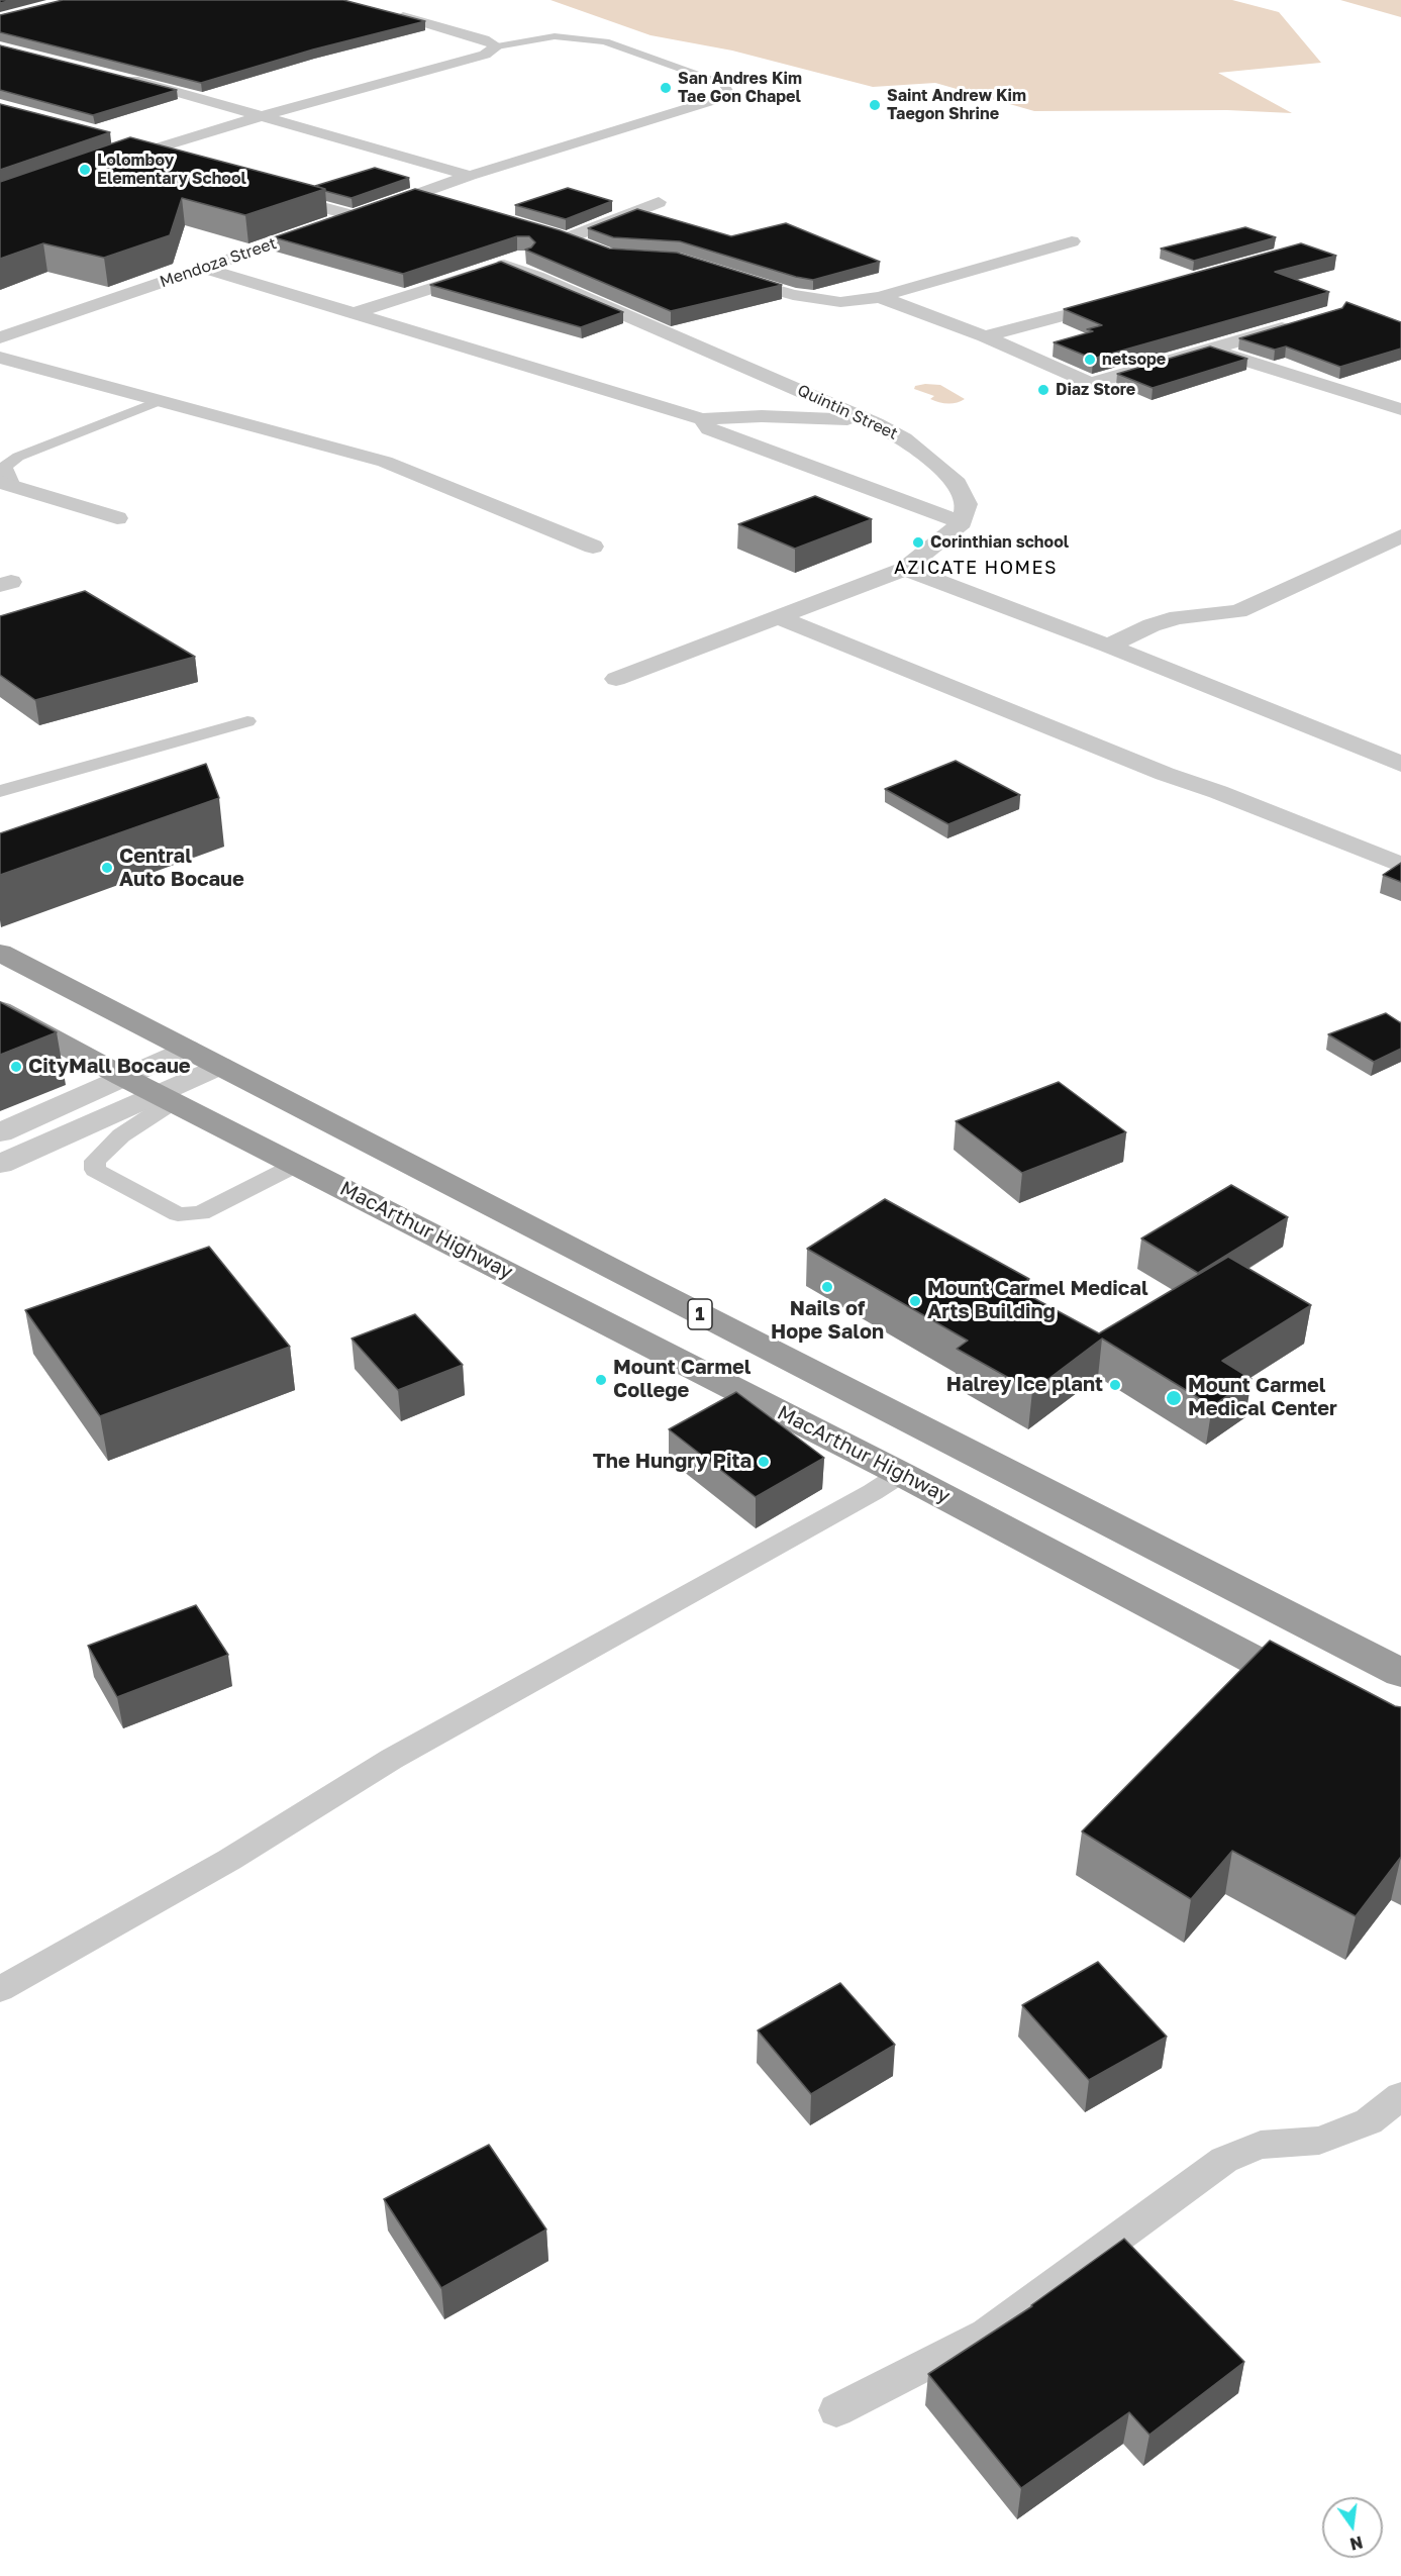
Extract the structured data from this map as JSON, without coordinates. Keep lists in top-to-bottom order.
{
  "streets": {
    "highway": ["MacArthur Highway", "1"],
    "street": ["Mendoza Street", "Quintin Street"]
  },
  "districts": ["AZICATE HOMES"],
  "places": [
    "San Andres Kim Tae Gon Chapel",
    "Saint Andrew Kim Taegon Shrine",
    "Lolomboy Elementary School",
    "netsope",
    "Diaz Store",
    "Corinthian school",
    "Central Auto Bocaue",
    "CityMall Bocaue",
    "Nails of Hope Salon",
    "Mount Carmel Medical Arts Building",
    "Mount Carmel College",
    "Halrey Ice plant",
    "Mount Carmel Medical Center",
    "The Hungry Pita"
  ],
  "north": "bottom"
}
